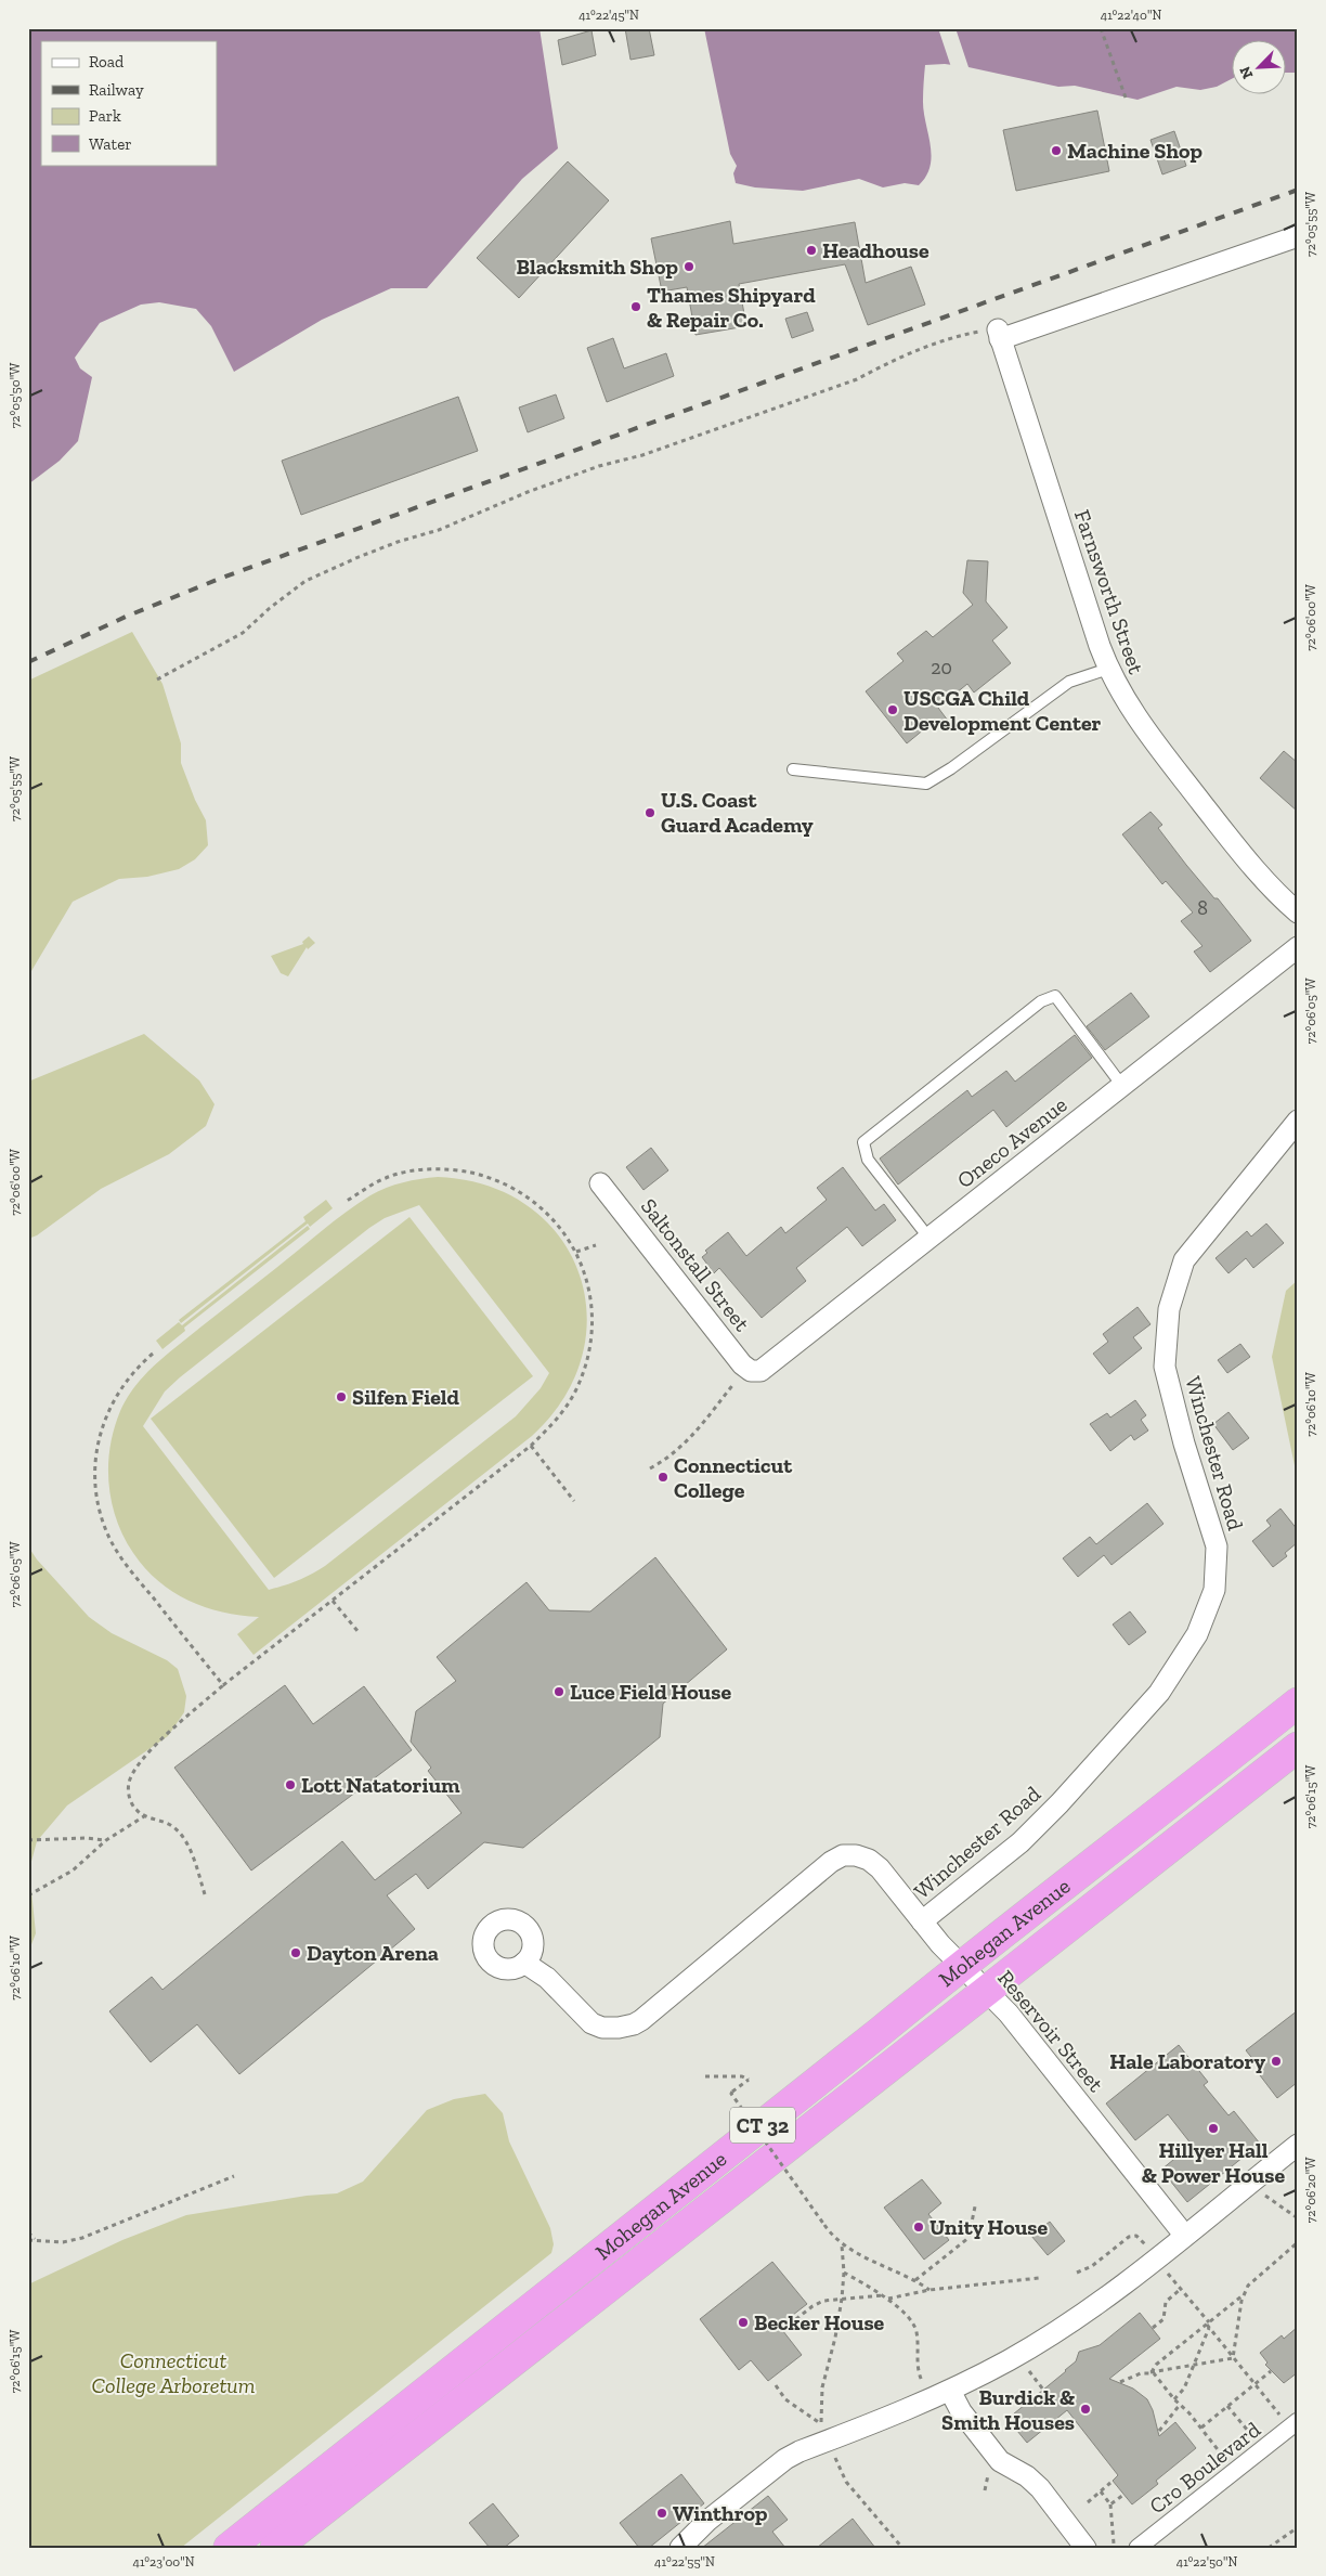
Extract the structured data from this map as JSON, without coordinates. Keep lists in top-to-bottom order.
{
  "streets": {
    "highway": ["Mohegan Avenue", "CT 32"],
    "street": [
      "Farnsworth Street",
      "Oneco Avenue",
      "Saltonstall Street",
      "Winchester Road",
      "Reservoir Street",
      "Cro Boulevard"
    ]
  },
  "crossings": [
    ["Oneco Avenue", "Saltonstall Street"],
    ["Winchester Road", "Reservoir Street"],
    ["Mohegan Avenue", "Reservoir Street"]
  ],
  "parks": ["Connecticut College Arboretum"],
  "places": [
    "Machine Shop",
    "Headhouse",
    "Blacksmith Shop",
    "Thames Shipyard & Repair Co.",
    "USCGA Child Development Center",
    "U.S. Coast Guard Academy",
    "Silfen Field",
    "Connecticut College",
    "Luce Field House",
    "Lott Natatorium",
    "Dayton Arena",
    "Hale Laboratory",
    "Hillyer Hall & Power House",
    "Unity House",
    "Becker House",
    "Burdick & Smith Houses",
    "Winthrop"
  ],
  "house_numbers": ["20", "8"],
  "legend": [
    "Road",
    "Railway",
    "Park",
    "Water"
  ],
  "north": "bottom left",
  "coordinates": [
    "41°22'45\"N",
    "41°22'40\"N",
    "72°05'55\"W",
    "72°05'50\"W",
    "72°06'00\"W",
    "72°06'05\"W",
    "72°06'10\"W",
    "72°06'15\"W",
    "72°06'20\"W",
    "41°23'00\"N",
    "41°22'55\"N",
    "41°22'50\"N"
  ]
}
